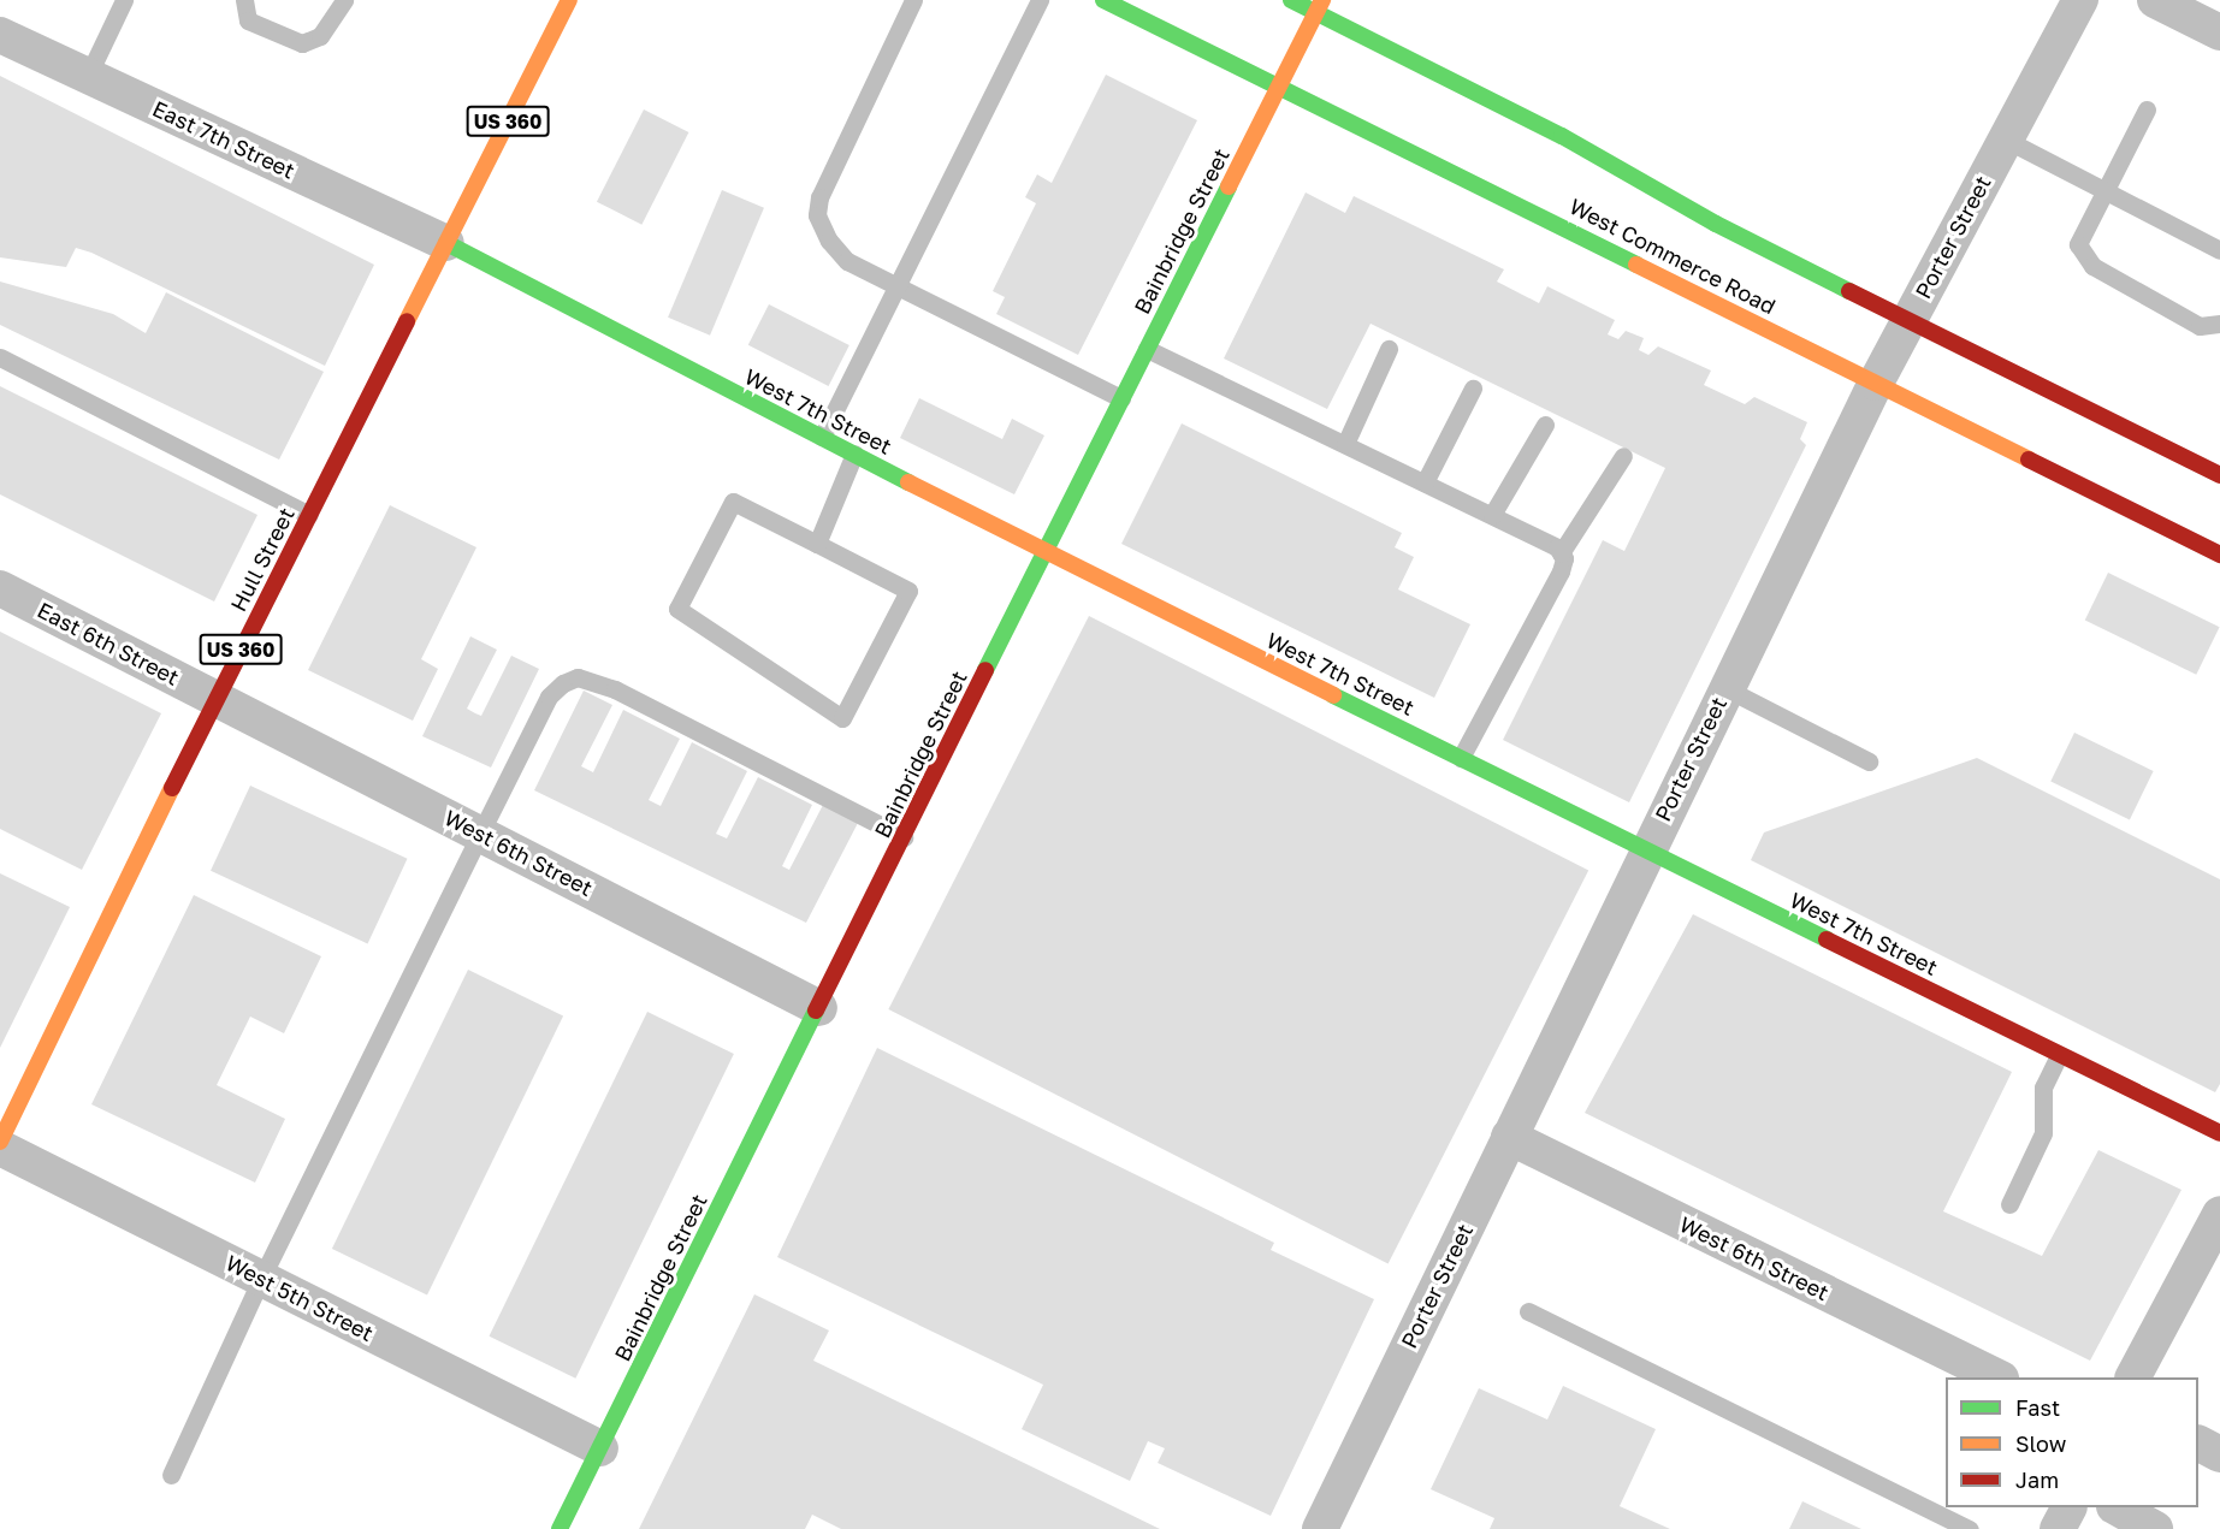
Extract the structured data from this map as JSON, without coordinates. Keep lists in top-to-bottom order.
{
  "streets": {
    "street": [
      "US 360",
      "East 7th Street",
      "Bainbridge Street",
      "Porter Street",
      "West Commerce Road",
      "West 7th Street",
      "Hull Street",
      "East 6th Street",
      "West 6th Street",
      "West 5th Street"
    ]
  },
  "crossings": [
    ["East 7th Street", "West 7th Street"],
    ["East 7th Street", "Hull Street"],
    ["Bainbridge Street", "West Commerce Road"],
    ["Bainbridge Street", "West 7th Street"],
    ["Bainbridge Street", "West 6th Street"],
    ["Bainbridge Street", "West 5th Street"],
    ["Porter Street", "West Commerce Road"],
    ["Porter Street", "West 7th Street"],
    ["Porter Street", "West 6th Street"],
    ["West 7th Street", "Hull Street"],
    ["Hull Street", "East 6th Street"],
    ["Hull Street", "West 6th Street"],
    ["East 6th Street", "West 6th Street"]
  ],
  "legend": ["Fast", "Slow", "Jam"]
}
